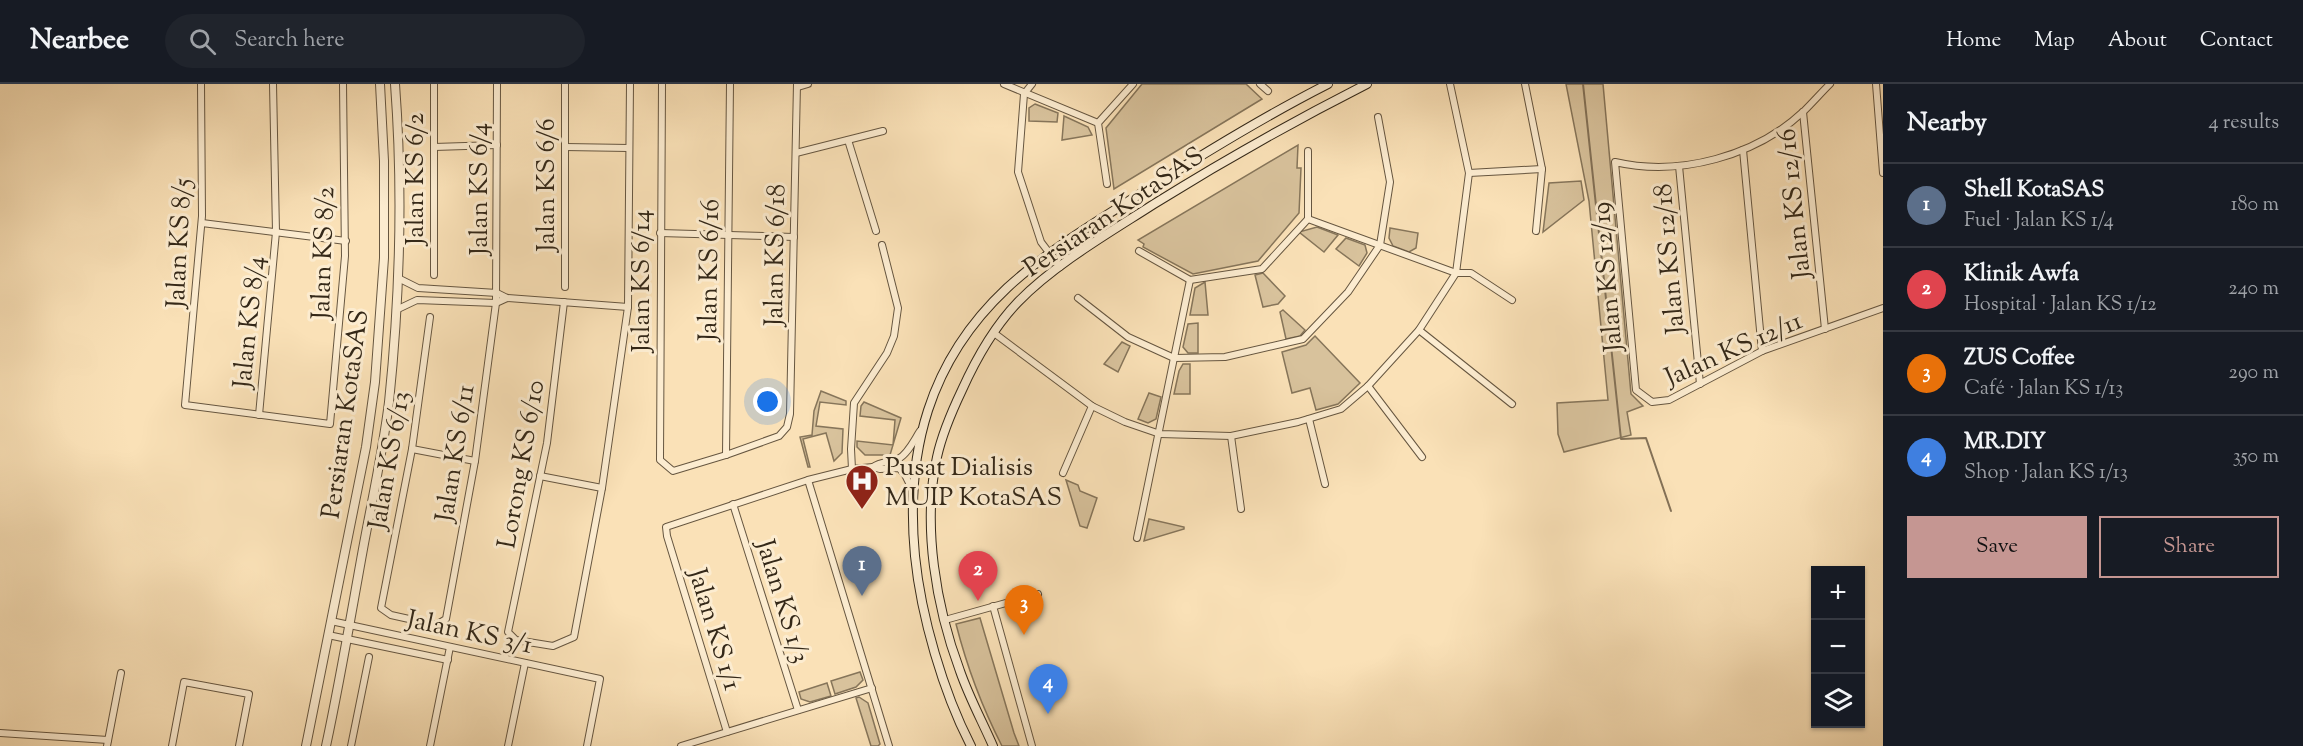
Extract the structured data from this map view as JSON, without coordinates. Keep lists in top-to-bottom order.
{
  "streets": {
    "main road": ["Persiaran KotaSAS"],
    "street": [
      "Jalan KS 6/2",
      "Jalan KS 6/6",
      "Jalan KS 6/4",
      "Jalan KS 12/16",
      "Jalan KS 8/5",
      "Jalan KS 8/2",
      "Jalan KS 6/18",
      "Jalan KS 12/18",
      "Jalan KS 6/16",
      "Jalan KS 12/19",
      "Jalan KS 6/14",
      "Jalan KS 8/4",
      "Jalan KS 12/11",
      "Jalan KS 6/11",
      "Jalan KS 6/13",
      "Lorong KS 6/10",
      "Jalan KS 1/3",
      "Jalan KS 1/1",
      "Jalan KS 3/1"
    ]
  },
  "crossings": [
    ["Jalan KS 6/4", "Jalan KS 6/11"],
    ["Jalan KS 12/16", "Jalan KS 12/11"],
    ["Persiaran KotaSAS", "Jalan KS 3/1"],
    ["Jalan KS 8/5", "Jalan KS 8/2"],
    ["Jalan KS 8/5", "Jalan KS 8/4"],
    ["Jalan KS 8/2", "Jalan KS 8/4"],
    ["Jalan KS 6/18", "Jalan KS 6/16"],
    ["Jalan KS 6/18", "Jalan KS 6/14"],
    ["Jalan KS 12/18", "Jalan KS 12/19"],
    ["Jalan KS 12/18", "Jalan KS 12/11"],
    ["Jalan KS 6/16", "Jalan KS 6/14"],
    ["Jalan KS 12/19", "Jalan KS 12/11"],
    ["Jalan KS 6/11", "Jalan KS 6/13"],
    ["Jalan KS 1/3", "Jalan KS 1/1"]
  ],
  "places": {
    "hospital": ["Pusat Dialisis MUIP KotaSAS"]
  },
  "page": {
    "header": "Nearbee",
    "search": "Search here",
    "nav": [
      "Home",
      "Map",
      "About",
      "Contact"
    ],
    "heading": ["Nearby", "4 results"],
    "list": [
      {
        "mark": "1",
        "name": "Shell KotaSAS",
        "note": "Fuel · Jalan KS 1/4",
        "value": "180 m"
      },
      {
        "mark": "2",
        "name": "Klinik Awfa",
        "note": "Hospital · Jalan KS 1/12",
        "value": "240 m"
      },
      {
        "mark": "3",
        "name": "ZUS Coffee",
        "note": "Café · Jalan KS 1/13",
        "value": "290 m"
      },
      {
        "mark": "4",
        "name": "MR.DIY",
        "note": "Shop · Jalan KS 1/13",
        "value": "350 m"
      }
    ],
    "buttons": ["Save", "Share"],
    "pins": [
      "1",
      "2",
      "3",
      "4"
    ],
    "map_buttons": ["+", "−"]
  }
}
